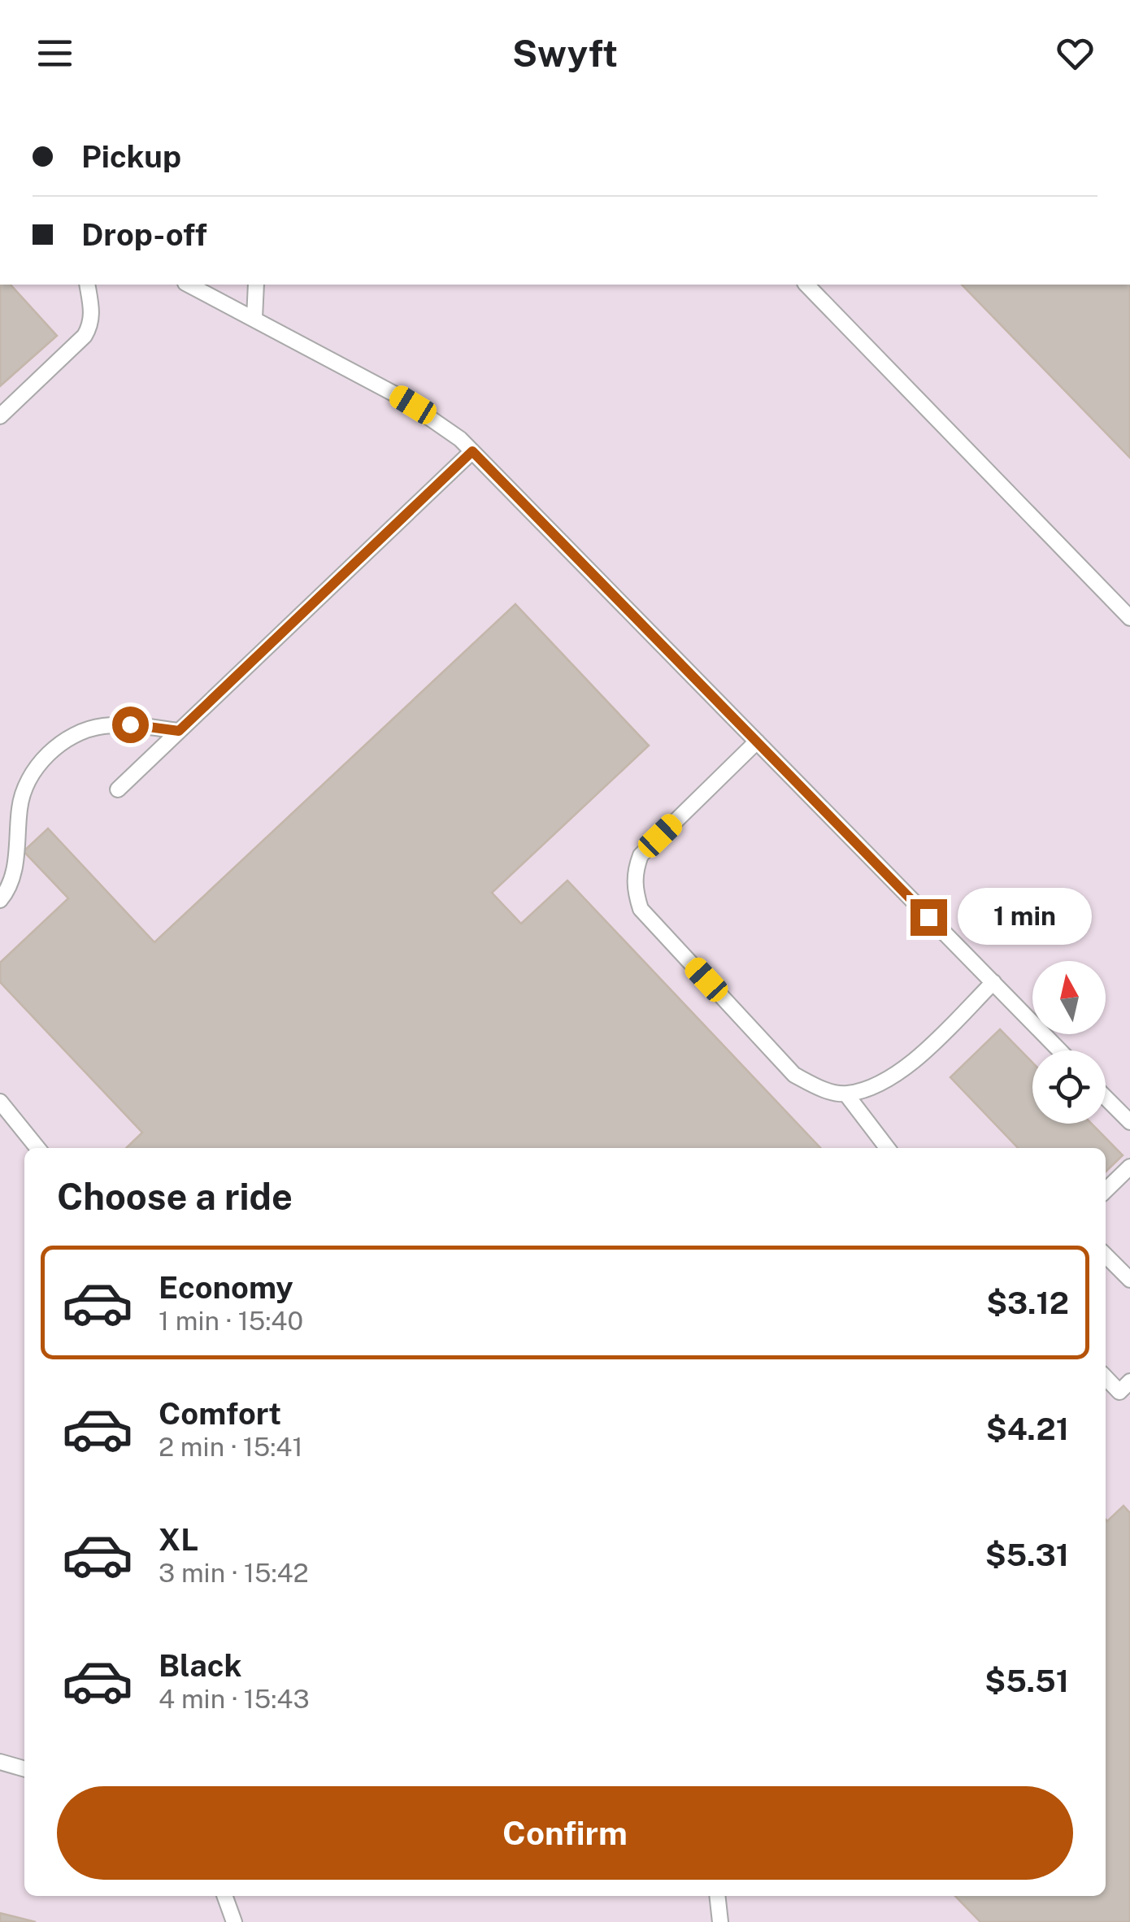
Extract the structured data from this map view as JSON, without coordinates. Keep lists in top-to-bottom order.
{
  "north": "top",
  "page": {
    "header": "Swyft",
    "banner": ["Pickup", "Drop-off"],
    "bubble": "1 min",
    "heading": "Choose a ride",
    "list": [
      {
        "name": "Economy",
        "note": "1 min · 15:40",
        "value": "$3.12"
      },
      {
        "name": "Comfort",
        "note": "2 min · 15:41",
        "value": "$4.21"
      },
      {
        "name": "XL",
        "note": "3 min · 15:42",
        "value": "$5.31"
      },
      {
        "name": "Black",
        "note": "4 min · 15:43",
        "value": "$5.51"
      }
    ],
    "buttons": "Confirm"
  }
}
